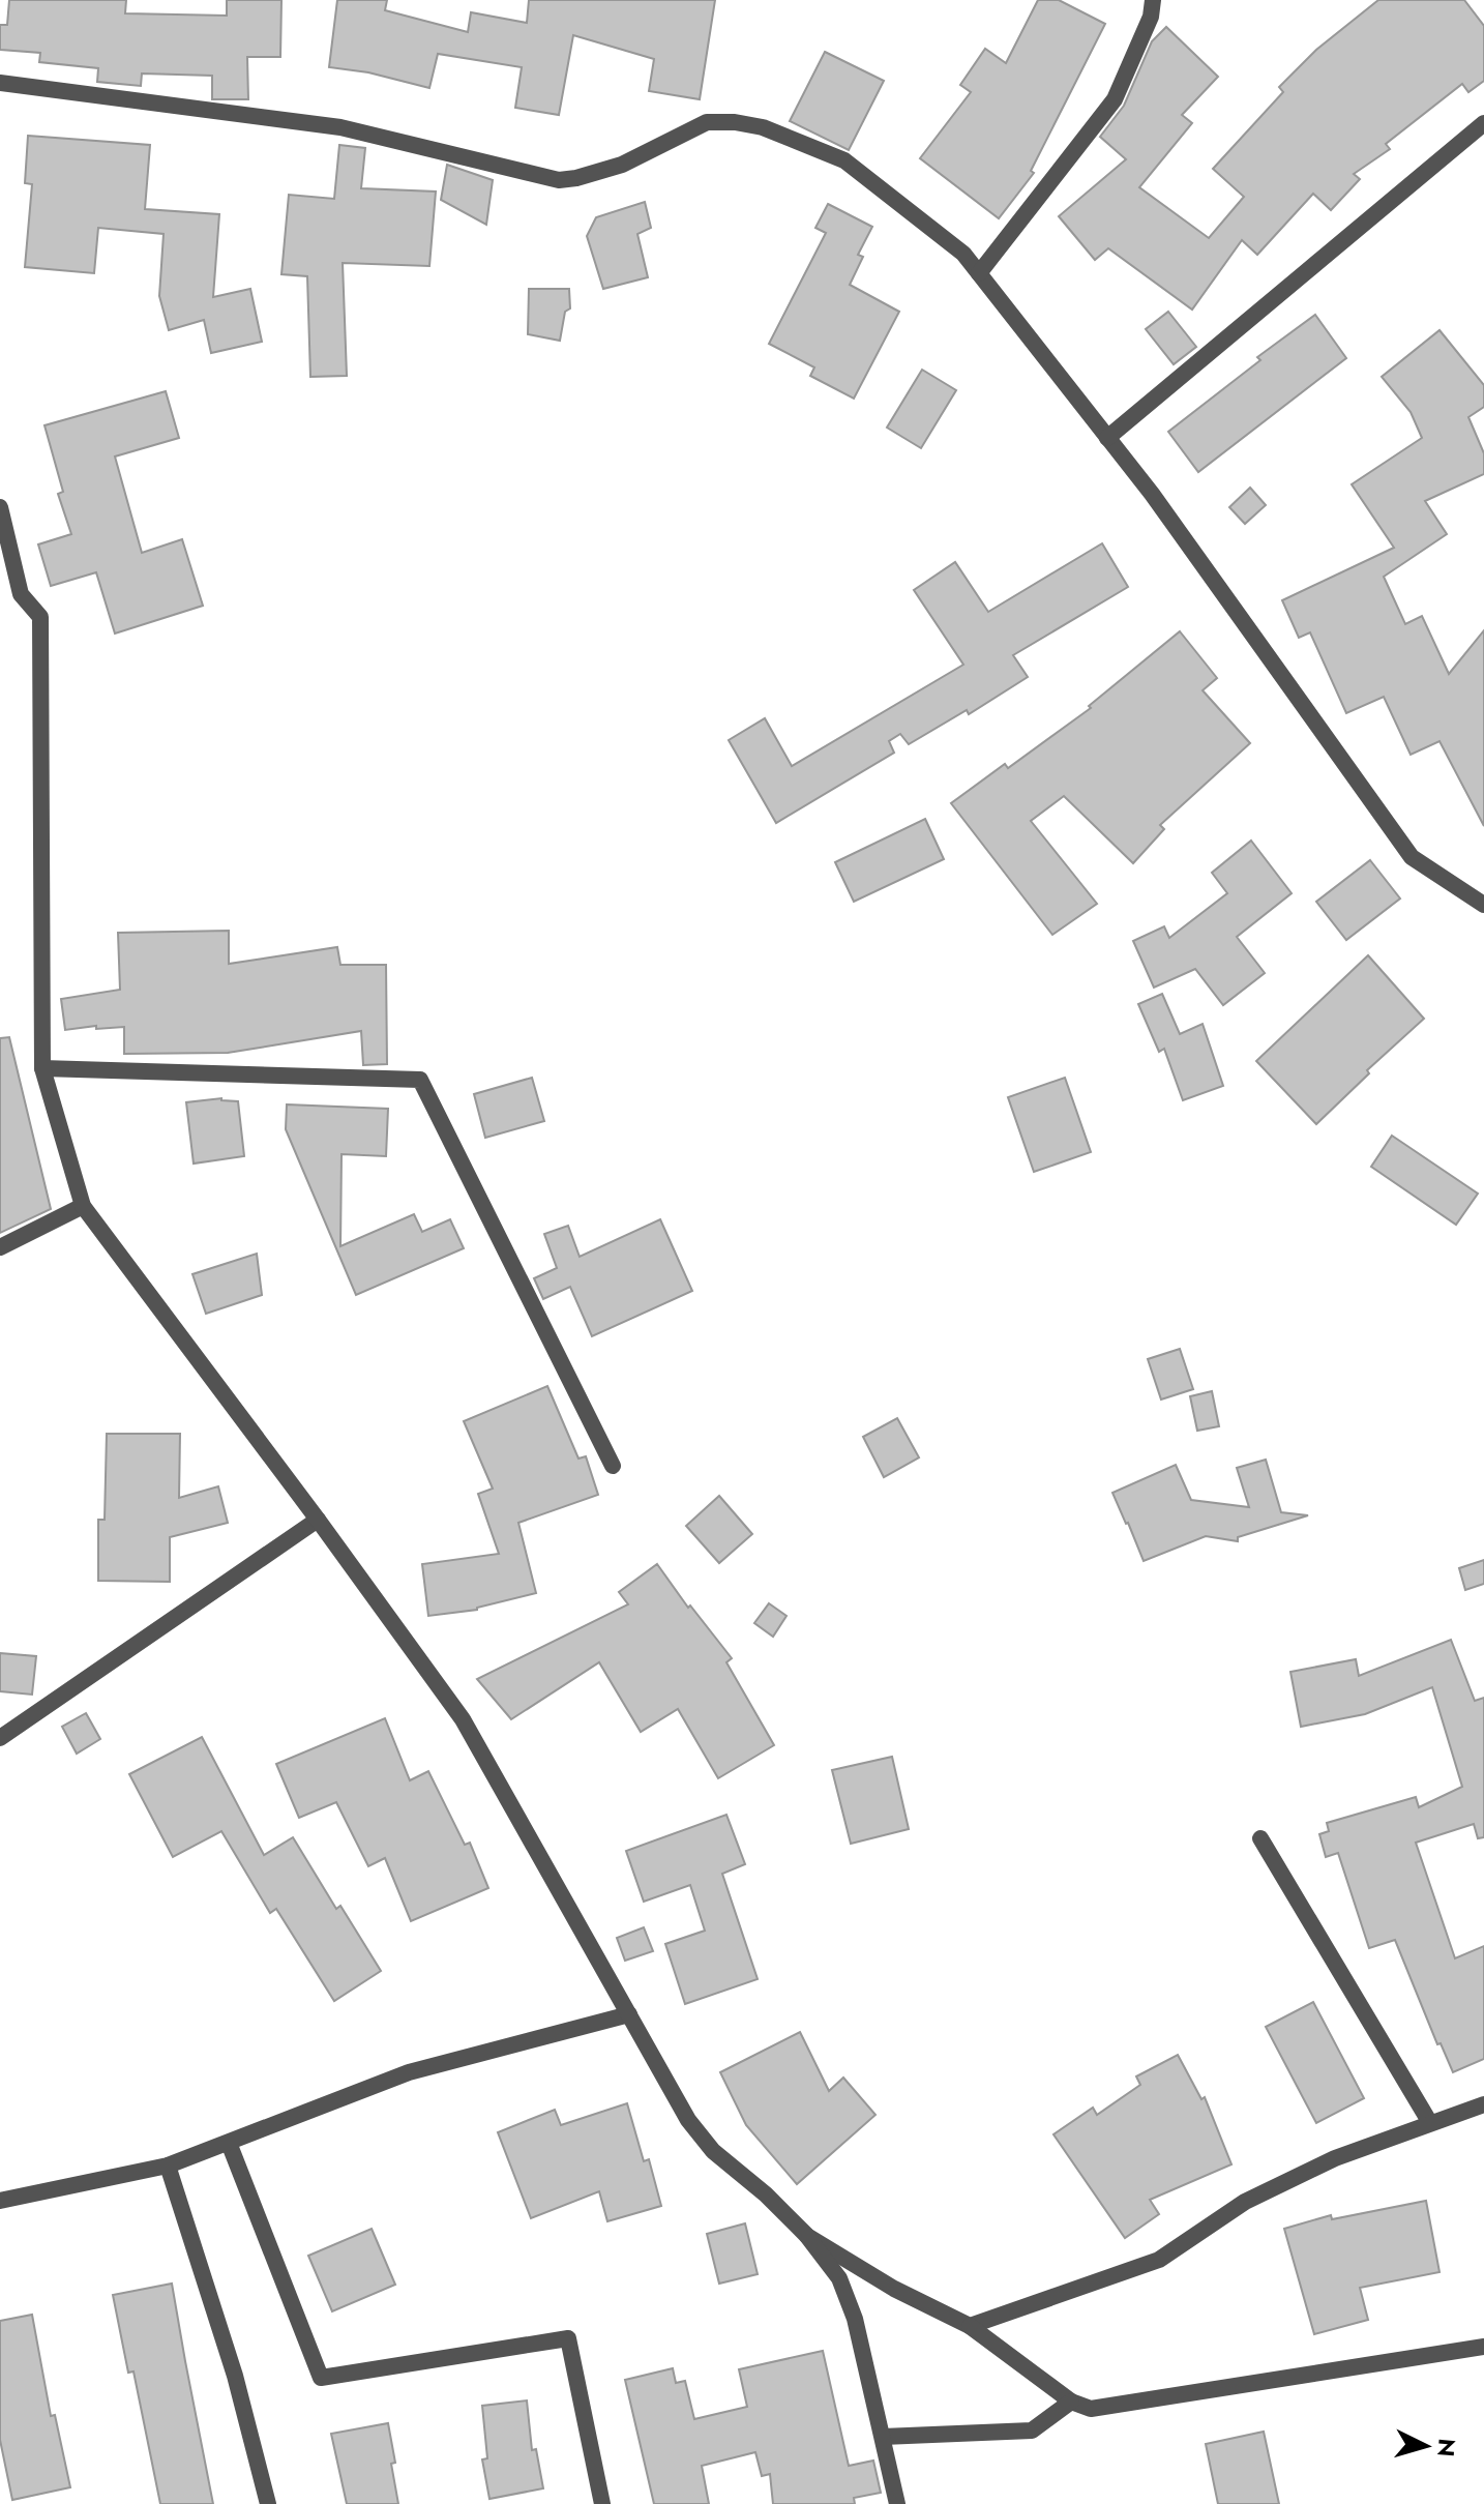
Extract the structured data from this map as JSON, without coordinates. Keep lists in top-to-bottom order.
{
  "north": "right"
}
